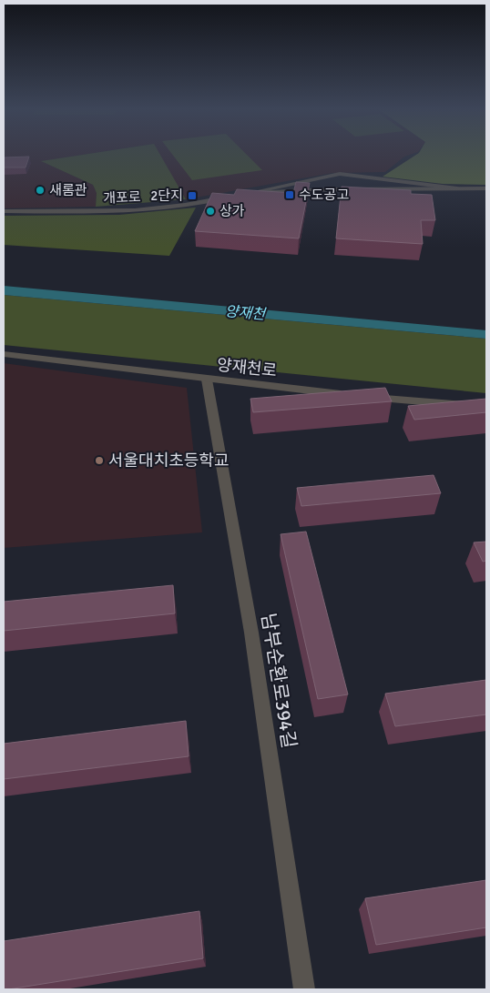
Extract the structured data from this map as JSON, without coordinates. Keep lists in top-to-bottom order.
{
  "streets": {
    "street": ["개포로", "양재천로", "남부순환로394길"]
  },
  "crossings": [
    ["양재천로", "남부순환로394길"]
  ],
  "water": ["양재천"],
  "places": {
    "other": ["새롬관", "상가", "서울대치초등학교"],
    "transit": ["수도공고", "2단지"]
  }
}
